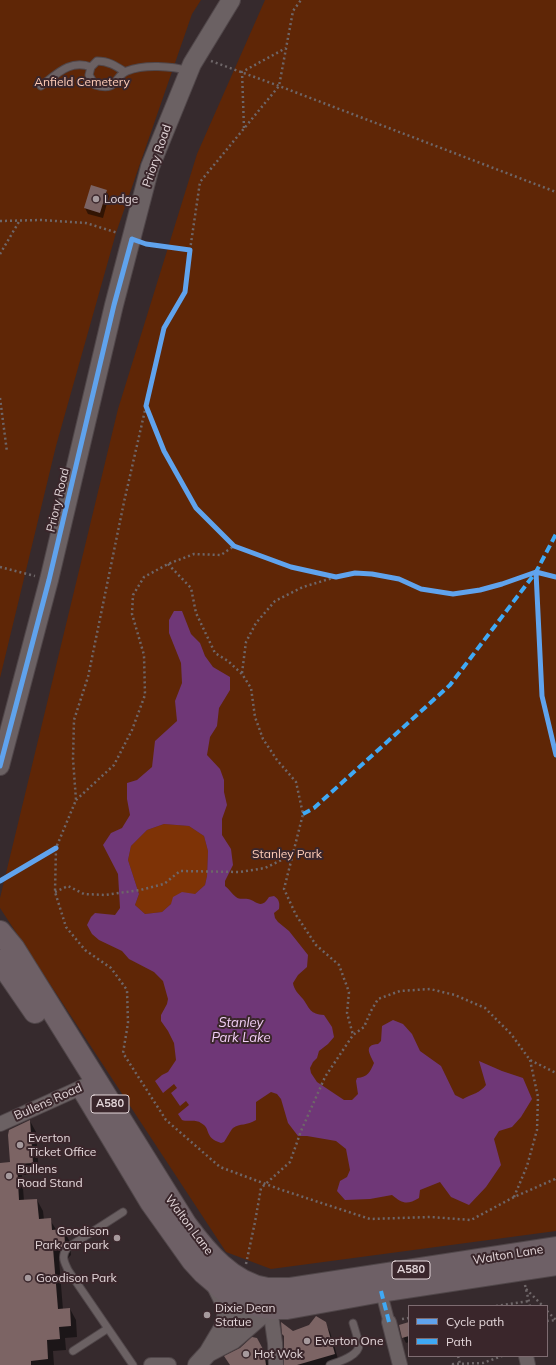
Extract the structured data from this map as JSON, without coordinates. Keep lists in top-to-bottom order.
{
  "streets": {
    "highway": ["A580", "Walton Lane"],
    "street": ["Priory Road", "Bullens Road"]
  },
  "crossings": [
    ["Bullens Road", "Walton Lane"]
  ],
  "water": ["Stanley Park Lake"],
  "parks": ["Anfield Cemetery", "Stanley Park"],
  "places": [
    "Lodge",
    "Everton Ticket Office",
    "Bullens Road Stand",
    "Goodison Park car park",
    "Goodison Park",
    "Dixie Dean Statue",
    "Everton One",
    "Hot Wok"
  ],
  "legend": ["Cycle path", "Path"]
}
